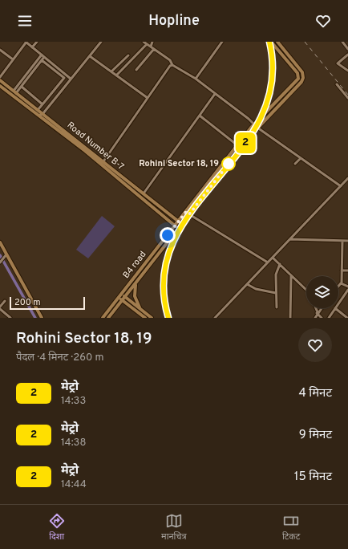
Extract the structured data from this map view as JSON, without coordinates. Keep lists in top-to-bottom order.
{
  "streets": {
    "street": ["Road Number B-7", "B4 road"]
  },
  "crossings": [
    ["Road Number B-7", "B4 road"]
  ],
  "places": ["Rohini Sector 18, 19"],
  "lines": ["metro line 2"],
  "scale_bar": "200 m",
  "page": {
    "header": "Hopline",
    "on_map": "2",
    "scale": "200 m",
    "heading": ["Rohini Sector 18, 19", "पैदल · 4 मिनट · 260 m"],
    "list": [
      {
        "mark": "2",
        "name": "मेट्रो",
        "note": "14:33",
        "value": "4 मिनट"
      },
      {
        "mark": "2",
        "name": "मेट्रो",
        "note": "14:38",
        "value": "9 मिनट"
      },
      {
        "mark": "2",
        "name": "मेट्रो",
        "note": "14:44",
        "value": "15 मिनट"
      }
    ],
    "tabs": ["दिशा", "मानचित्र", "टिकट"]
  }
}
